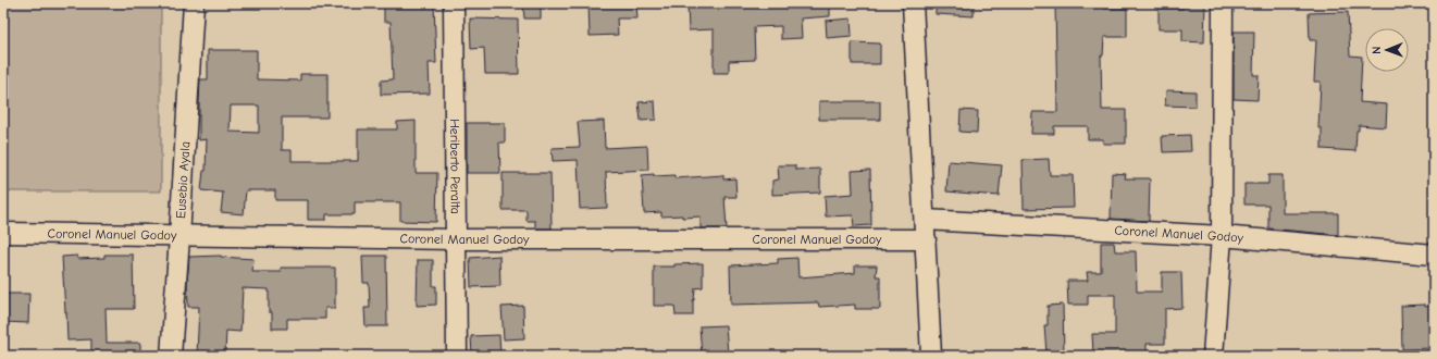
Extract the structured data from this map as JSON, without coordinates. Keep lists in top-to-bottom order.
{
  "streets": {
    "street": ["Heriberto Peralta", "Eusebio Ayala", "Coronel Manuel Godoy"]
  },
  "crossings": [
    ["Heriberto Peralta", "Coronel Manuel Godoy"],
    ["Eusebio Ayala", "Coronel Manuel Godoy"]
  ],
  "north": "left"
}
